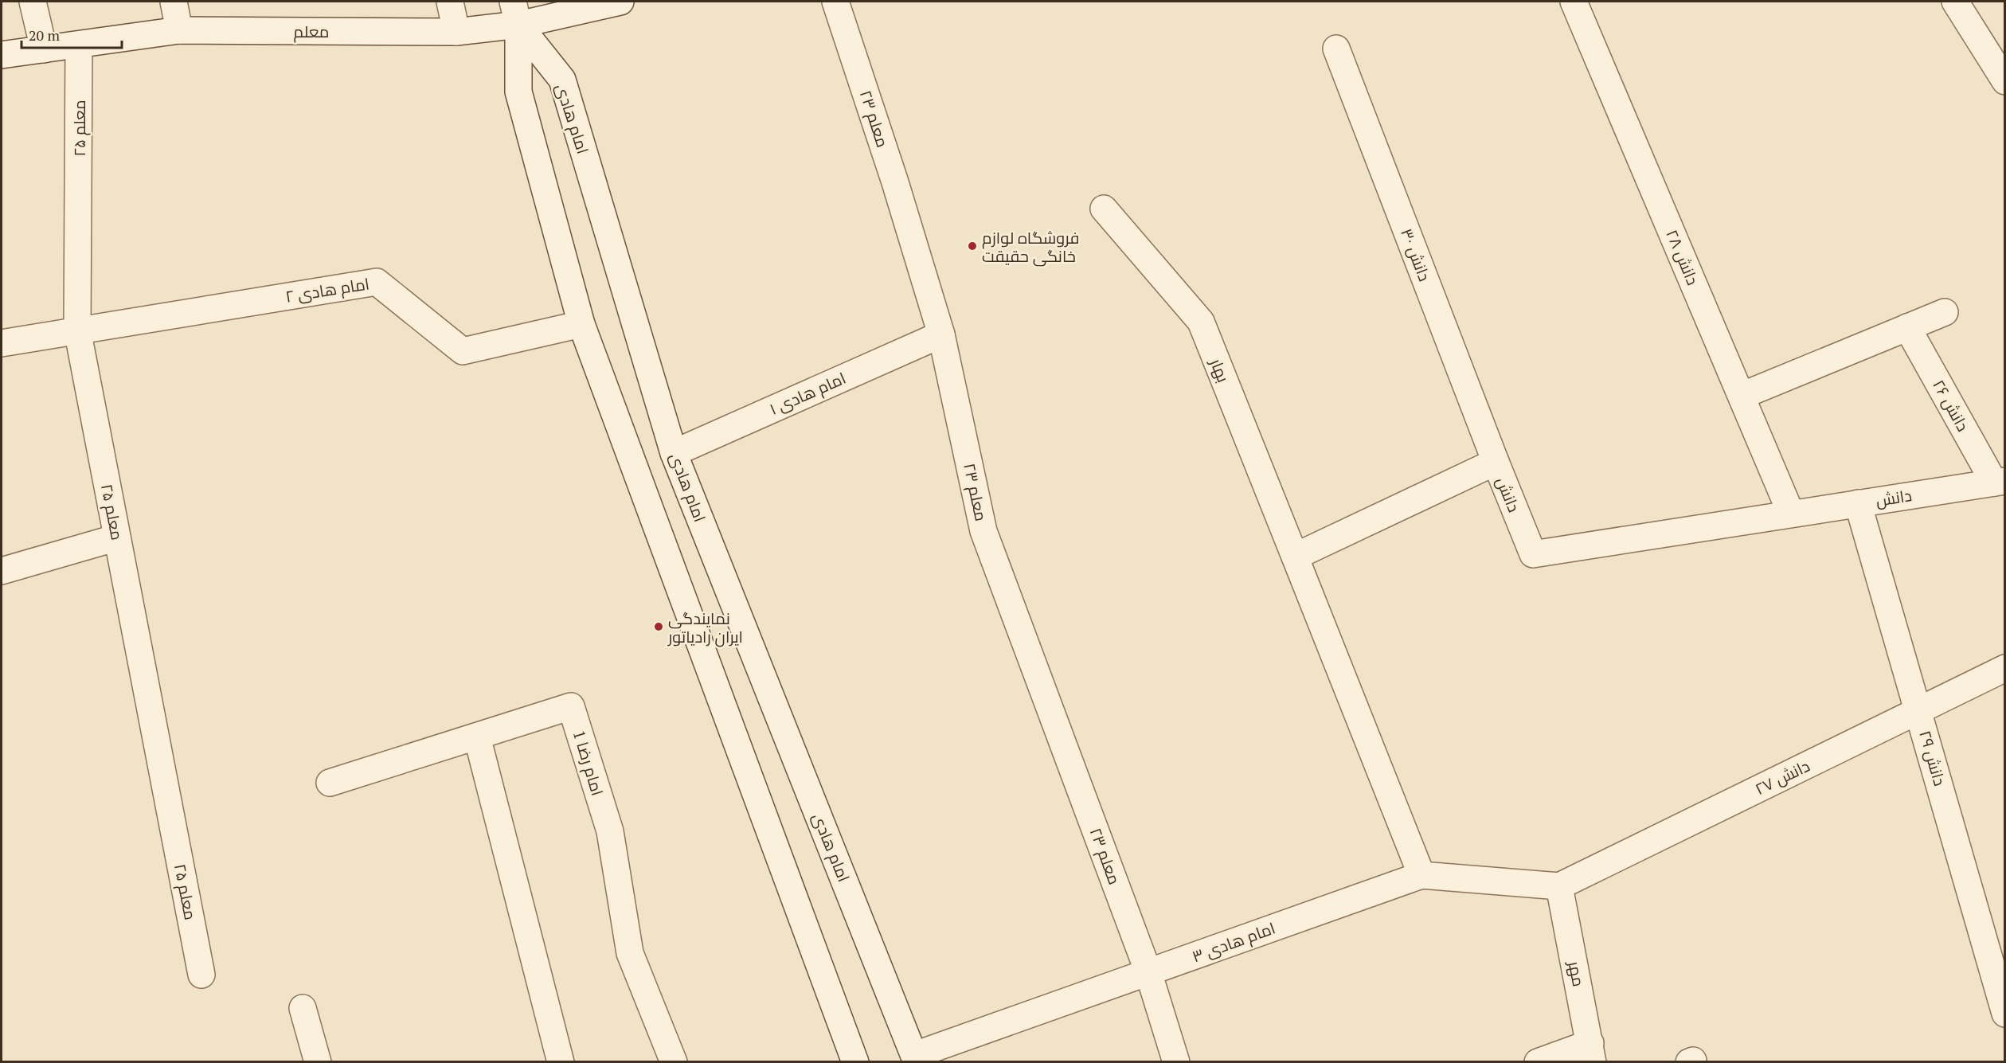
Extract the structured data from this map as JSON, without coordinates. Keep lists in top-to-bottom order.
{
  "streets": {
    "street": [
      "معلم",
      "امام هادی",
      "معلم ۲۳",
      "معلم ۲۵",
      "دانش ۳۰",
      "دانش ۲۸",
      "امام هادی ٢",
      "بهار",
      "امام هادی ١",
      "دانش ۲۶",
      "دانش",
      "دانش ٢٩",
      "امام رضا 1",
      "دانش ۲۷",
      "امام هادی ٣",
      "مهر"
    ]
  },
  "crossings": [
    ["معلم", "امام هادی"],
    ["معلم", "معلم ۲۵"],
    ["امام هادی", "امام هادی ١"],
    ["امام هادی", "امام هادی ٣"],
    ["معلم ۲۳", "امام هادی ١"],
    ["معلم ۲۳", "امام هادی ٣"],
    ["معلم ۲۵", "امام هادی ٢"],
    ["دانش ۳۰", "دانش"],
    ["دانش ۲۸", "دانش"],
    ["بهار", "دانش"],
    ["دانش ۲۶", "دانش"],
    ["دانش", "دانش ٢٩"],
    ["دانش ٢٩", "دانش ۲۷"],
    ["دانش ۲۷", "امام هادی ٣"],
    ["دانش ۲۷", "مهر"],
    ["امام هادی ٣", "مهر"]
  ],
  "places": ["فروشگاه لوازم خانگی حقیقت", "نمایندگی ایران رادیاتور"],
  "scale_bar": "20 m"
}
